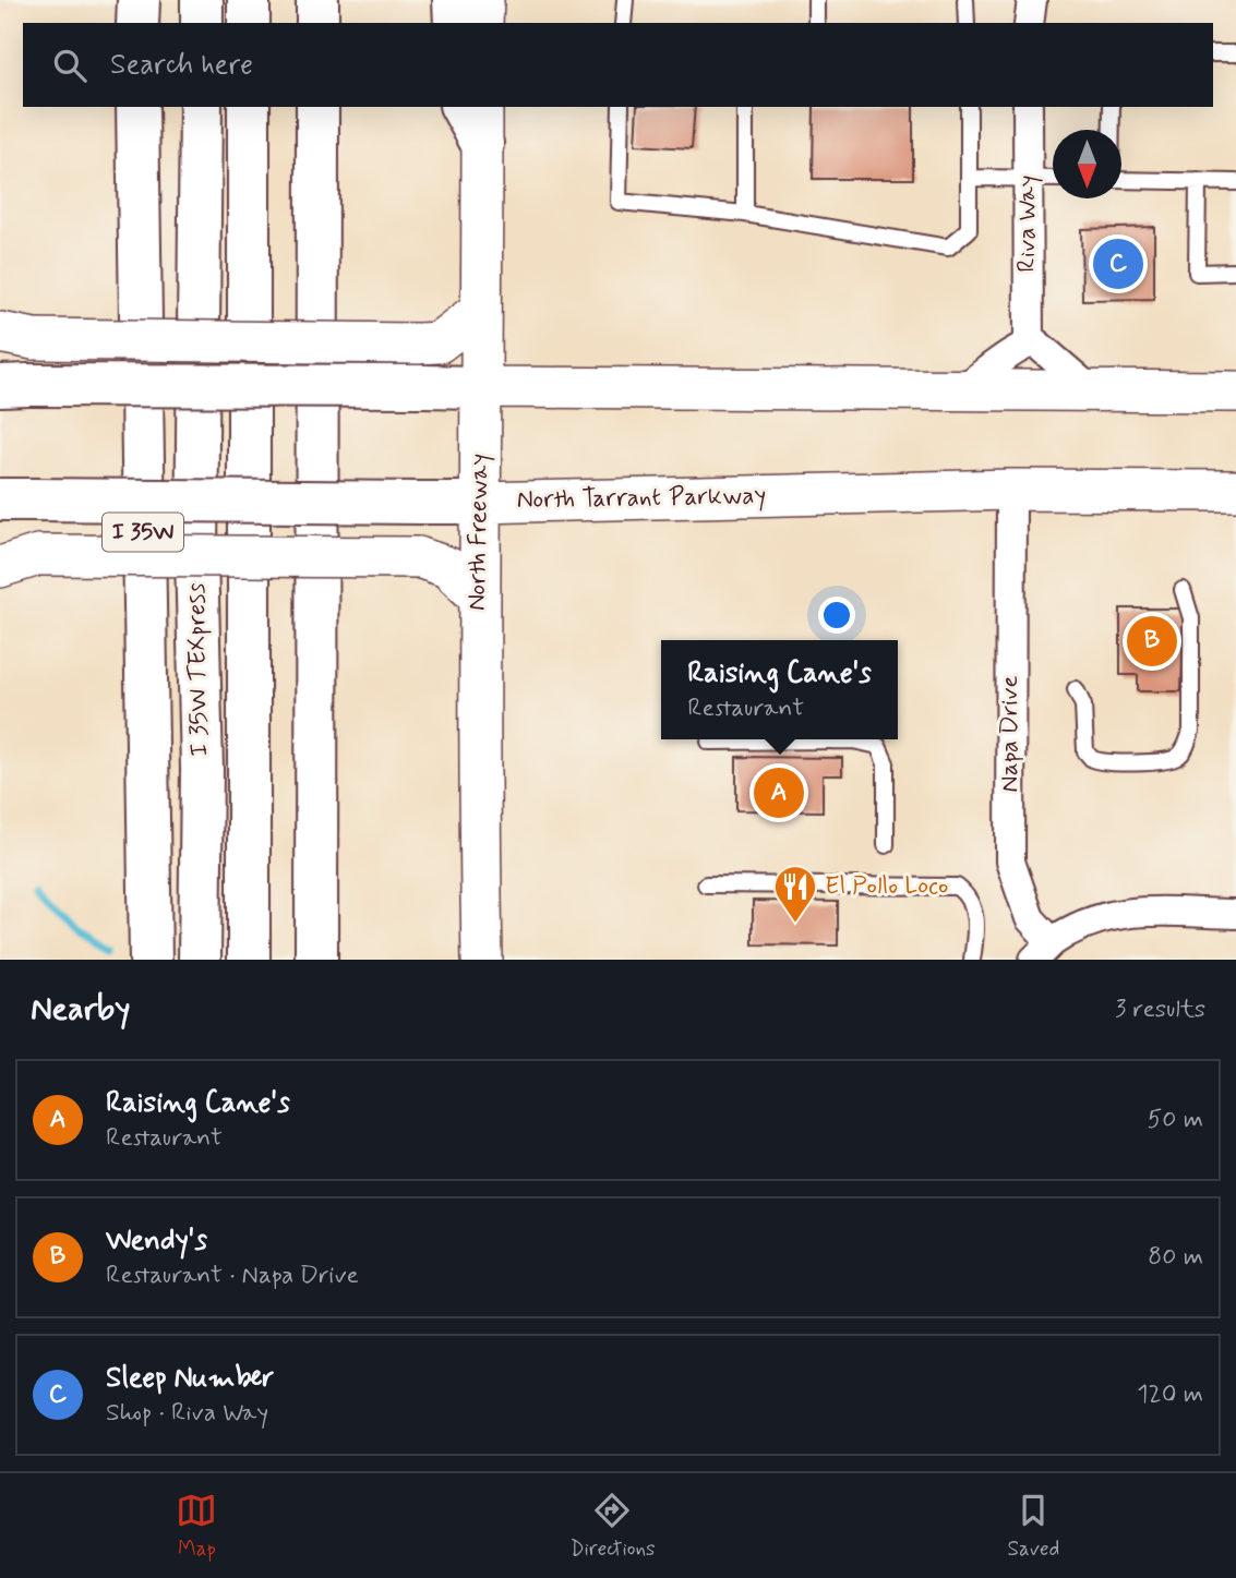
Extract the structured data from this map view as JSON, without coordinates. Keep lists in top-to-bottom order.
{
  "streets": {
    "main road": [
      "North Tarrant Parkway",
      "I 35W",
      "North Freeway",
      "I 35W TEXpress"
    ],
    "street": ["Riva Way", "Napa Drive"]
  },
  "crossings": [
    ["North Tarrant Parkway", "North Freeway"],
    ["North Tarrant Parkway", "Napa Drive"]
  ],
  "places": {
    "restaurant": ["El Pollo Loco"]
  },
  "north": "bottom",
  "page": {
    "search": "Search here",
    "pins": ["C", "B", "A"],
    "popup": ["Raising Cane's", "Restaurant"],
    "heading": ["Nearby", "3 results"],
    "list": [
      {
        "mark": "A",
        "name": "Raising Cane's",
        "note": "Restaurant",
        "value": "50 m"
      },
      {
        "mark": "B",
        "name": "Wendy's",
        "note": "Restaurant · Napa Drive",
        "value": "80 m"
      },
      {
        "mark": "C",
        "name": "Sleep Number",
        "note": "Shop · Riva Way",
        "value": "120 m"
      }
    ],
    "nav": ["Map", "Directions", "Saved"]
  }
}
